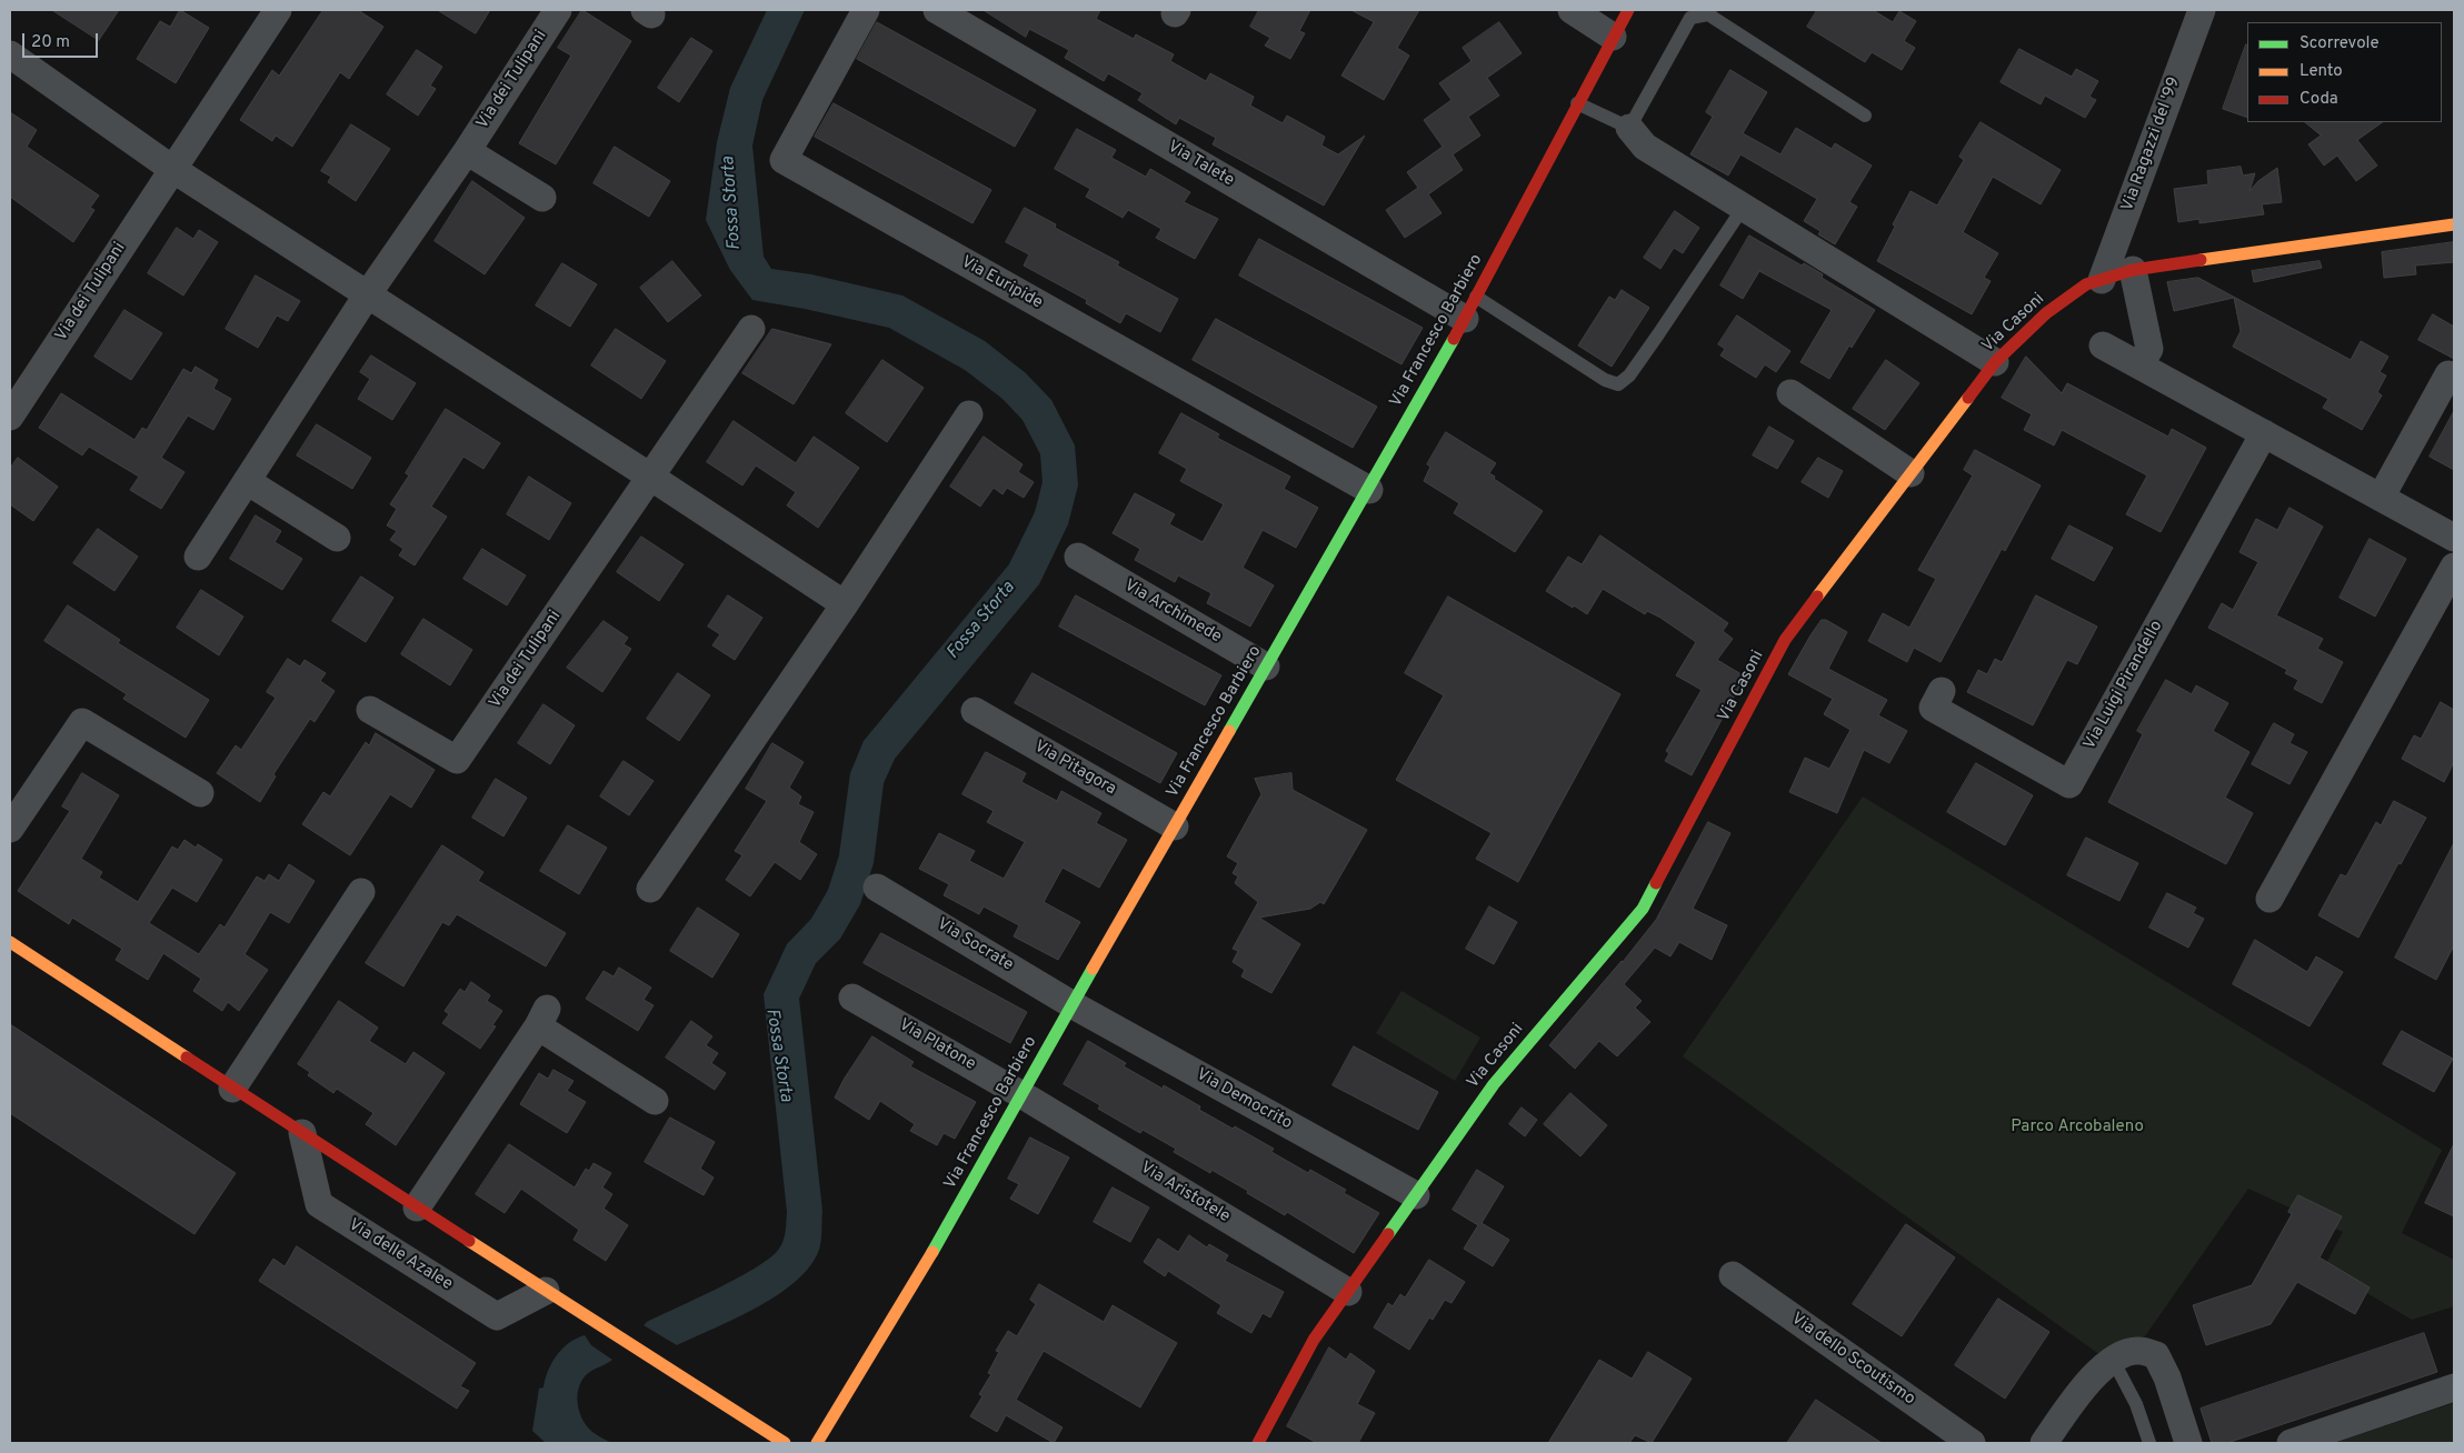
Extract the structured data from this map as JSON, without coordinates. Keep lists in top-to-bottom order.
{
  "streets": {
    "street": [
      "Via dei Tulipani",
      "Via Ragazzi del '99",
      "Via Talete",
      "Via Euripide",
      "Via Casoni",
      "Via Francesco Barbiero",
      "Via Archimede",
      "Via Luigi Pirandello",
      "Via Pitagora",
      "Via Socrate",
      "Via Platone",
      "Via Democrito",
      "Via Aristotele",
      "Via delle Azalee",
      "Via dello Scoutismo"
    ]
  },
  "crossings": [
    ["Via Ragazzi del '99", "Via Casoni"],
    ["Via Talete", "Via Francesco Barbiero"],
    ["Via Euripide", "Via Francesco Barbiero"],
    ["Via Casoni", "Via Democrito"],
    ["Via Casoni", "Via Aristotele"],
    ["Via Francesco Barbiero", "Via Archimede"],
    ["Via Francesco Barbiero", "Via Pitagora"],
    ["Via Francesco Barbiero", "Via Socrate"],
    ["Via Francesco Barbiero", "Via Platone"],
    ["Via Francesco Barbiero", "Via Democrito"],
    ["Via Francesco Barbiero", "Via Aristotele"],
    ["Via Socrate", "Via Democrito"],
    ["Via Platone", "Via Aristotele"]
  ],
  "water": ["Fossa Storta"],
  "parks": ["Parco Arcobaleno"],
  "legend": ["Scorrevole", "Lento", "Coda"],
  "scale_bar": "20 m"
}
